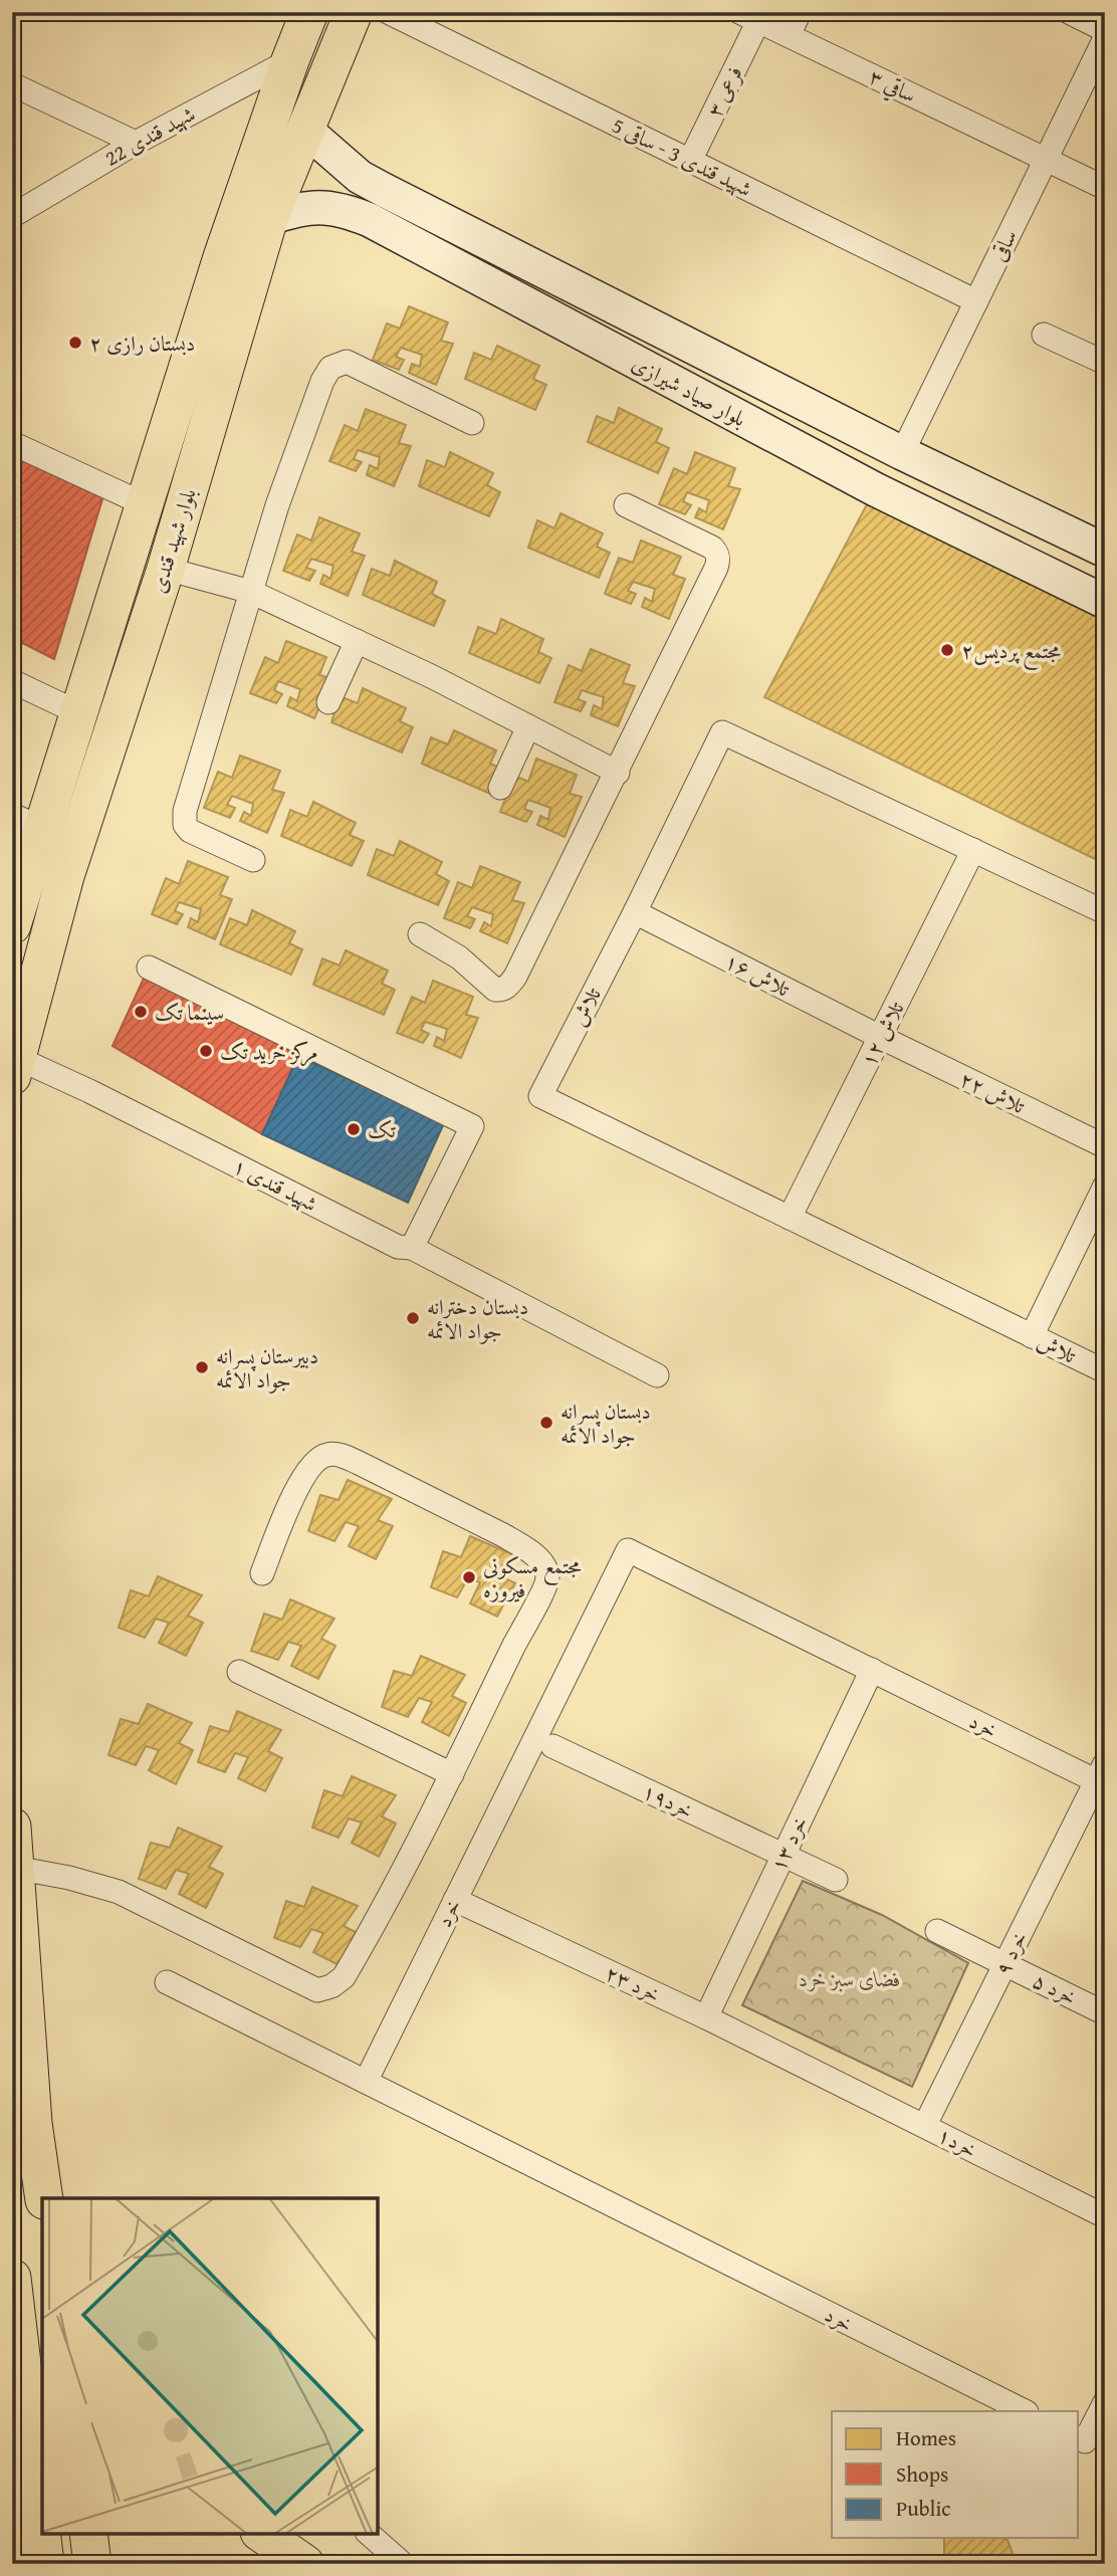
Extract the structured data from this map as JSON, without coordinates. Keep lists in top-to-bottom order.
{
  "streets": {
    "main road": ["بلوار صیاد شیرازی", "بلوار شهید قندی"],
    "street": [
      "ساقي ۳",
      "فرعی ۳",
      "شهید قندی 22",
      "شهید قندی 3 - ساقی 5",
      "ساقی",
      "تلاش ۱۶",
      "تلاش",
      "تلاش ۱۲",
      "تلاش ۲۲",
      "شهيد قندی ۱",
      "خرد",
      "خرد۱۹",
      "خرد ۱۳",
      "خرد ۹",
      "خرد ۲۳",
      "خرد ۵",
      "خرد۱"
    ]
  },
  "crossings": [
    ["ساقي ۳", "فرعی ۳"],
    ["ساقي ۳", "ساقی"],
    ["فرعی ۳", "شهید قندی 3 - ساقی 5"],
    ["شهید قندی 22", "بلوار شهید قندی"],
    ["شهید قندی 3 - ساقی 5", "ساقی"],
    ["ساقی", "بلوار صیاد شیرازی"],
    ["بلوار صیاد شیرازی", "بلوار شهید قندی"],
    ["بلوار شهید قندی", "شهيد قندی ۱"],
    ["تلاش ۱۶", "تلاش"],
    ["تلاش ۱۶", "تلاش ۱۲"],
    ["تلاش ۱۶", "تلاش ۲۲"],
    ["تلاش", "تلاش ۱۲"],
    ["تلاش ۱۲", "تلاش ۲۲"],
    ["خرد", "خرد ۱۳"],
    ["خرد", "خرد ۹"],
    ["خرد", "خرد ۲۳"],
    ["خرد۱۹", "خرد ۱۳"],
    ["خرد ۱۳", "خرد ۲۳"],
    ["خرد ۹", "خرد ۵"],
    ["خرد ۹", "خرد۱"],
    ["خرد ۲۳", "خرد۱"]
  ],
  "parks": ["فضای سبز خرد"],
  "places": [
    "دبستان رازی ۲",
    "مجتمع پردیس۲",
    "سینما تک",
    "مرکز خرید تک",
    "تک",
    "دبستان دخترانه جواد الائمه",
    "دبیرستان پسرانه جواد الائمه",
    "دبستان پسرانه جواد الائمه",
    "مجتمع مسکونی فیروزه"
  ],
  "legend": ["Homes", "Shops", "Public"]
}
